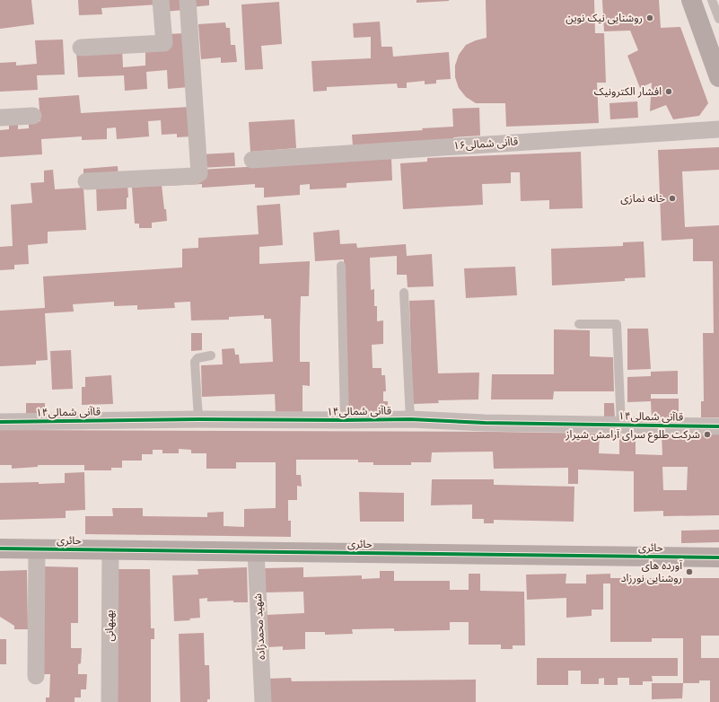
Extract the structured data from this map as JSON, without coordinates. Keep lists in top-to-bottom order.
{
  "streets": {
    "street": [
      "قاآنی شمالی۱۶",
      "قاآنی شمالی۱۴",
      "حائری",
      "بهبهانی",
      "شهید محمدزاده"
    ]
  },
  "crossings": [
    ["حائری", "بهبهانی"],
    ["حائری", "شهید محمدزاده"]
  ],
  "places": [
    "روشنایی نیک نوین",
    "افشار الکترونیک",
    "خانه نمازی",
    "شرکت طلوع سرای آرامش شیراز",
    "آورده های روشنایی نورزاد"
  ]
}
